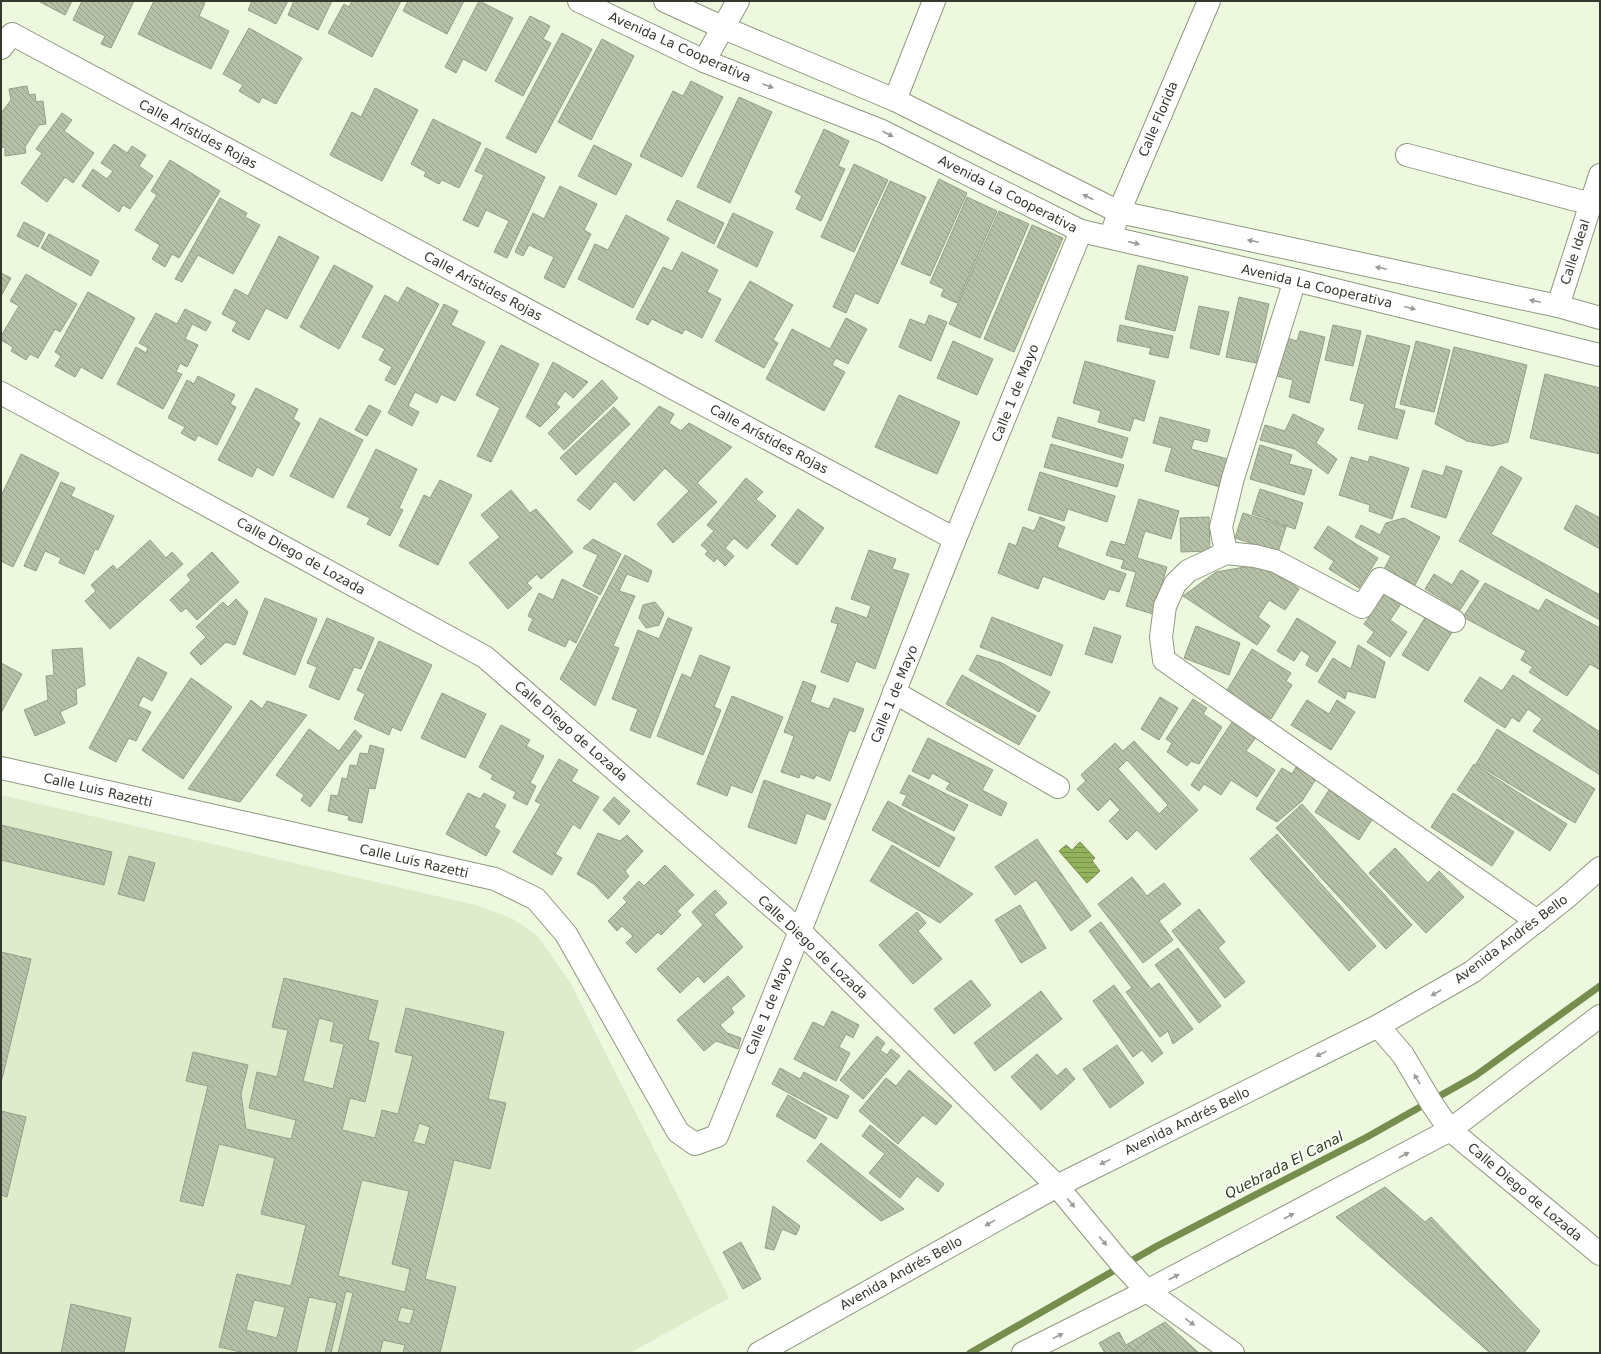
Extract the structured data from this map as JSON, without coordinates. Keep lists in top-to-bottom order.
{
  "streets": {
    "street": [
      "Avenida La Cooperativa",
      "Calle Florida",
      "Calle Arístides Rojas",
      "Calle Ideal",
      "Calle 1 de Mayo",
      "Calle Diego de Lozada",
      "Calle Luis Razetti",
      "Avenida Andrés Bello"
    ]
  },
  "crossings": [
    ["Avenida La Cooperativa", "Calle Florida"],
    ["Avenida La Cooperativa", "Calle 1 de Mayo"],
    ["Calle Arístides Rojas", "Calle 1 de Mayo"],
    ["Calle 1 de Mayo", "Calle Diego de Lozada"],
    ["Calle 1 de Mayo", "Calle Luis Razetti"],
    ["Calle Diego de Lozada", "Avenida Andrés Bello"]
  ],
  "water": ["Quebrada El Canal"]
}
